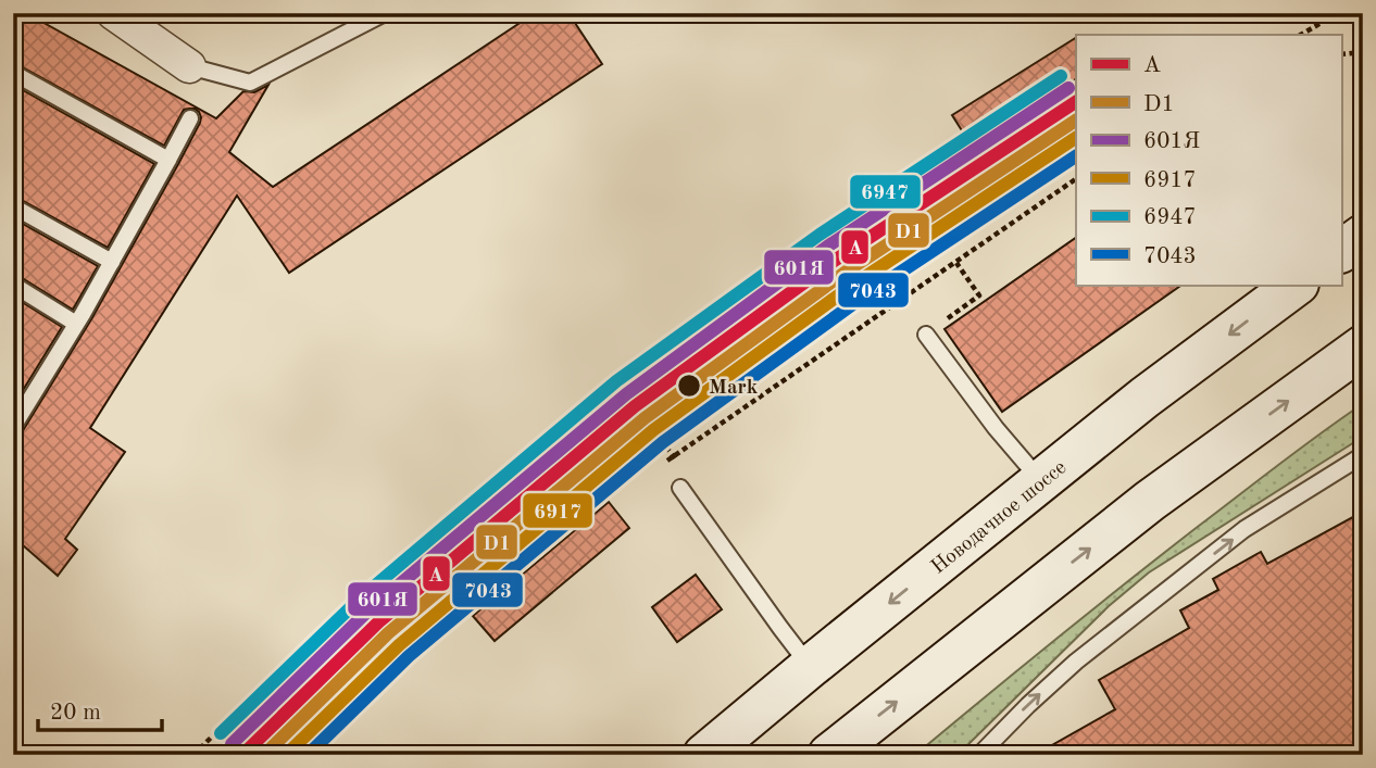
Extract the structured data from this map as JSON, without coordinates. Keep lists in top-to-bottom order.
{
  "streets": {
    "main road": ["Новодачное шоссе"]
  },
  "places": ["Mark"],
  "lines": [
    "transit line 6947",
    "transit line 601Я",
    "transit line A",
    "transit line D1",
    "transit line 6917",
    "transit line 7043"
  ],
  "legend": [
    "A",
    "D1",
    "601Я",
    "6917",
    "6947",
    "7043"
  ],
  "scale_bar": "20 m"
}
